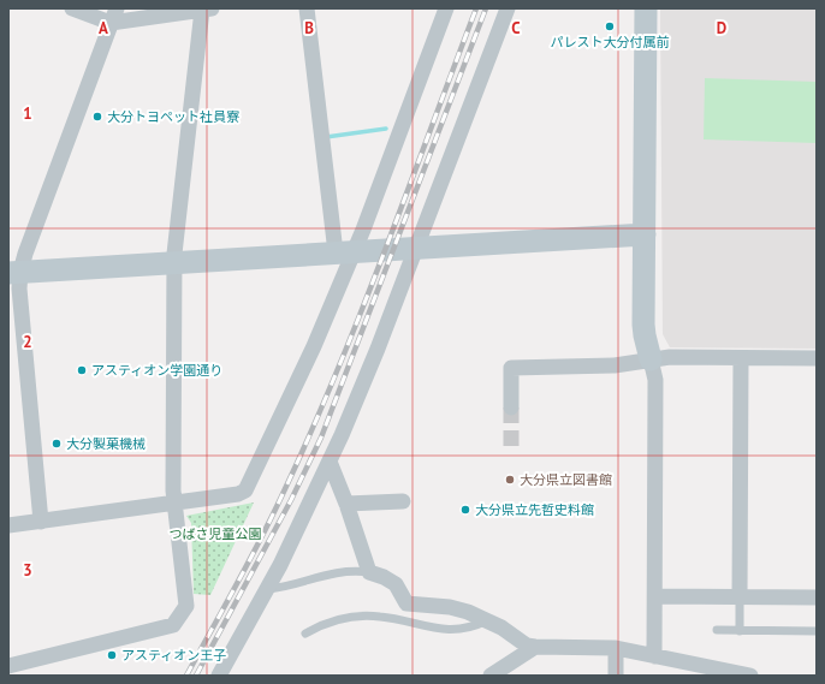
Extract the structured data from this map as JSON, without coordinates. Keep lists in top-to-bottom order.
{
  "parks": ["つばさ児童公園"],
  "places": [
    "パレスト大分付属前",
    "大分トヨペット社員寮",
    "アスティオン学園通り",
    "大分製菓機械",
    "大分県立図書館",
    "大分県立先哲史料館",
    "アスティオン王子"
  ],
  "grid": {
    "columns": [
      "A",
      "B",
      "C",
      "D"
    ],
    "rows": ["1", "2", "3"]
  }
}
